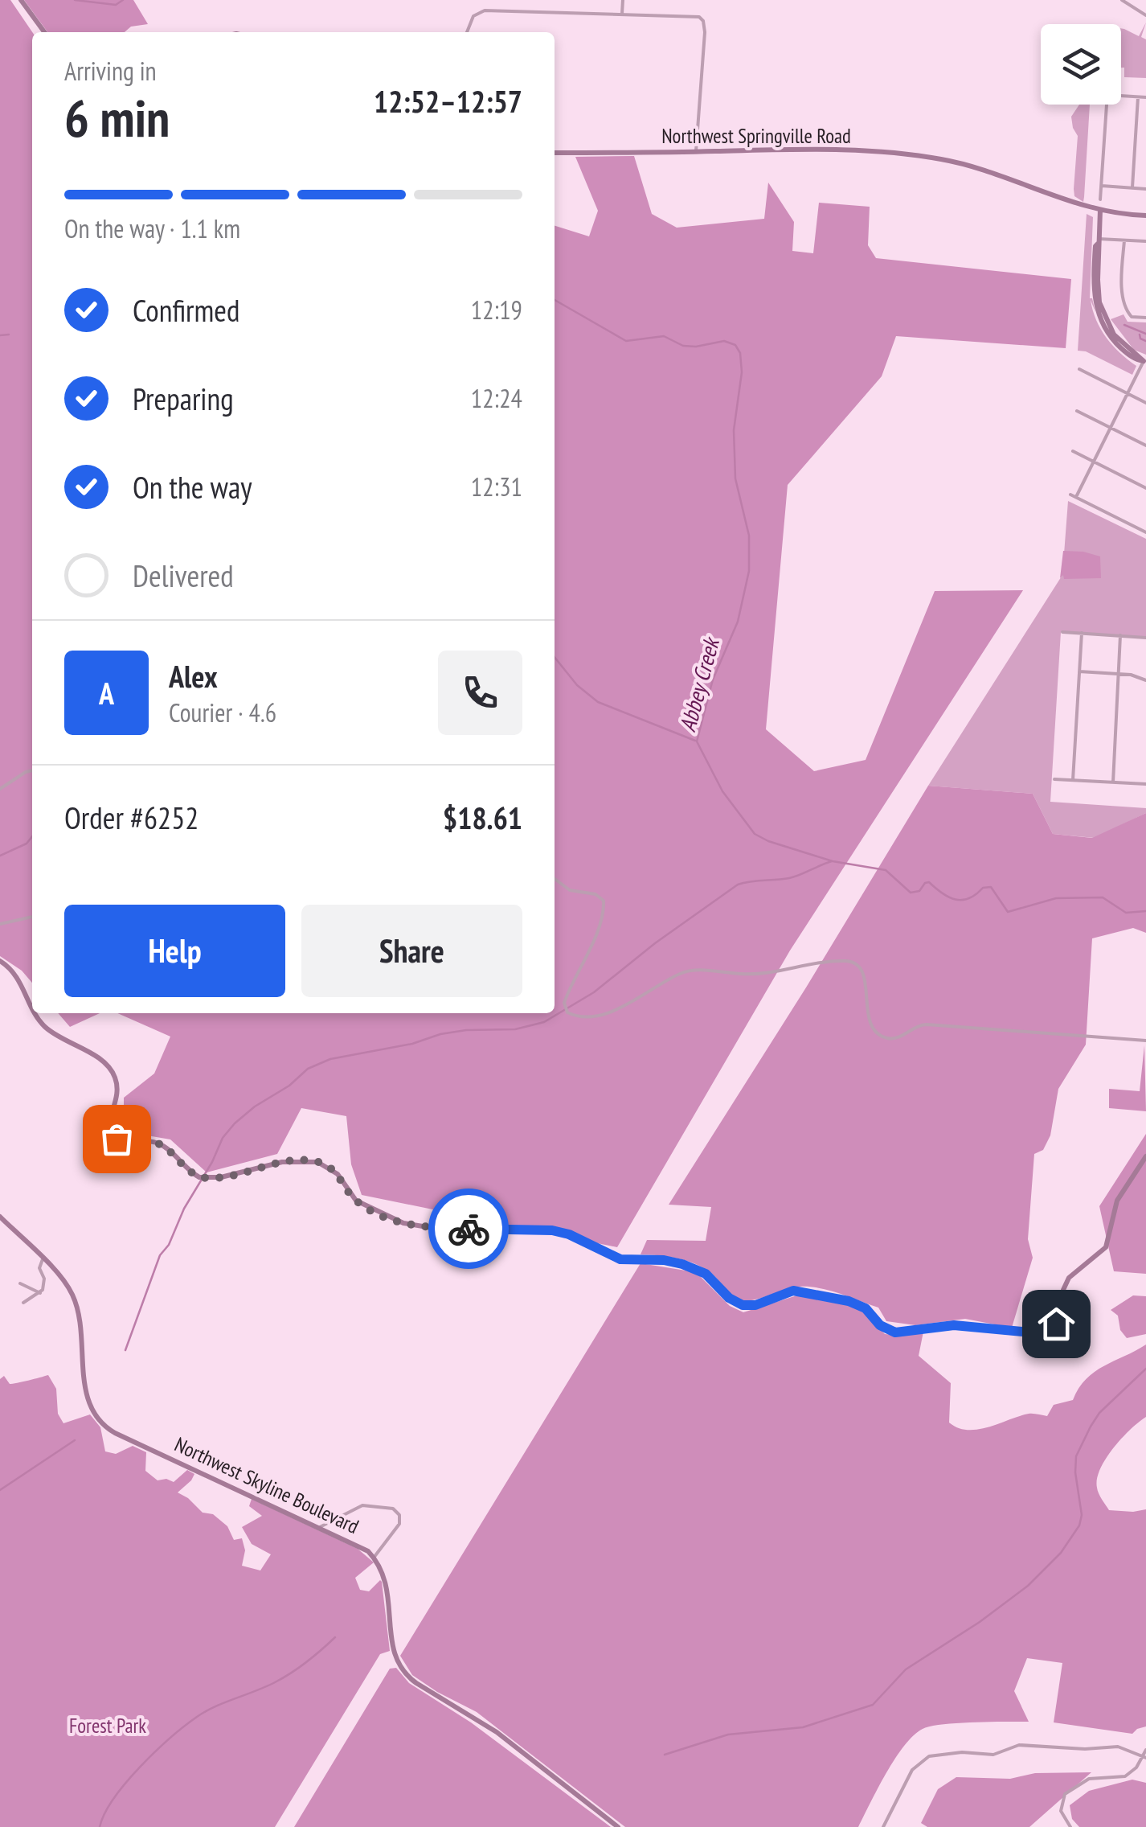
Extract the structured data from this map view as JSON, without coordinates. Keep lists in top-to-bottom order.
{
  "streets": {
    "main road": ["Northwest Springville Road", "Northwest Skyline Boulevard"]
  },
  "water": ["Abbey Creek"],
  "parks": ["Forest Park"],
  "page": {
    "heading": ["6 min", "Arriving in", "12:52–12:57"],
    "panel": [
      "Alex",
      "Courier · 4.6",
      "Order #6252",
      "$18.61"
    ],
    "bar": "On the way · 1.1 km",
    "list": [
      ["Confirmed", "12:19"],
      ["Preparing", "12:24"],
      ["On the way", "12:31"],
      "Delivered"
    ],
    "round": "A",
    "buttons": ["Help", "Share"]
  }
}
